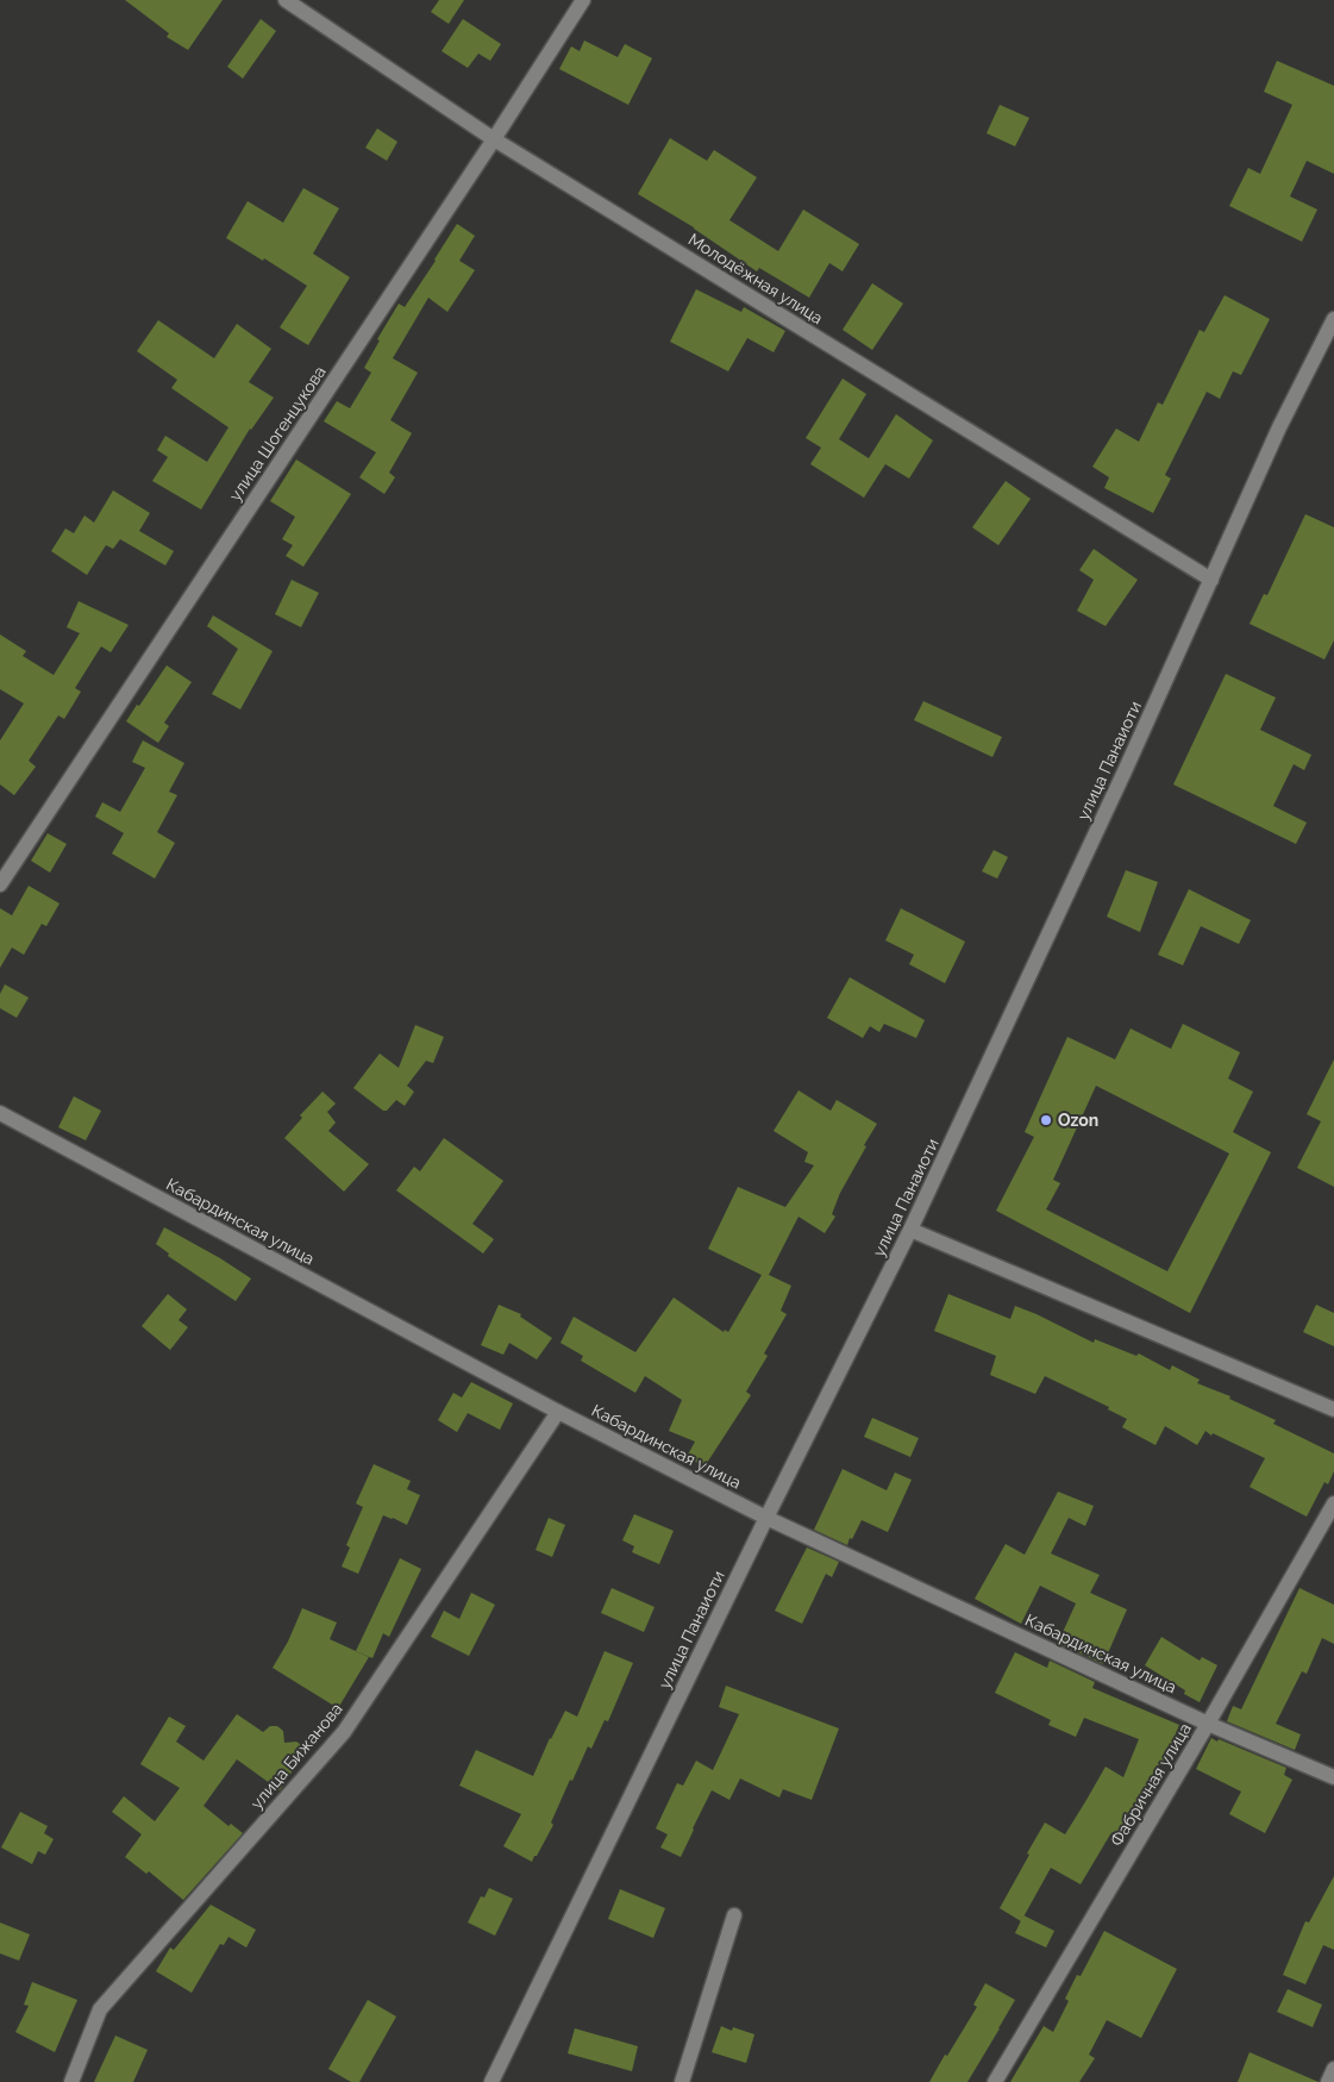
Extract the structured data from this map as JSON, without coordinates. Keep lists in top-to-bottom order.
{
  "streets": {
    "street": [
      "Молодёжная улица",
      "улица Шогенцукова",
      "улица Панаиоти",
      "Кабардинская улица",
      "улица Бижанова",
      "Фабричная улица"
    ]
  },
  "crossings": [
    ["Молодёжная улица", "улица Шогенцукова"],
    ["Молодёжная улица", "улица Панаиоти"],
    ["улица Панаиоти", "Кабардинская улица"],
    ["Кабардинская улица", "улица Бижанова"],
    ["Кабардинская улица", "Фабричная улица"]
  ],
  "places": ["Ozon"]
}
